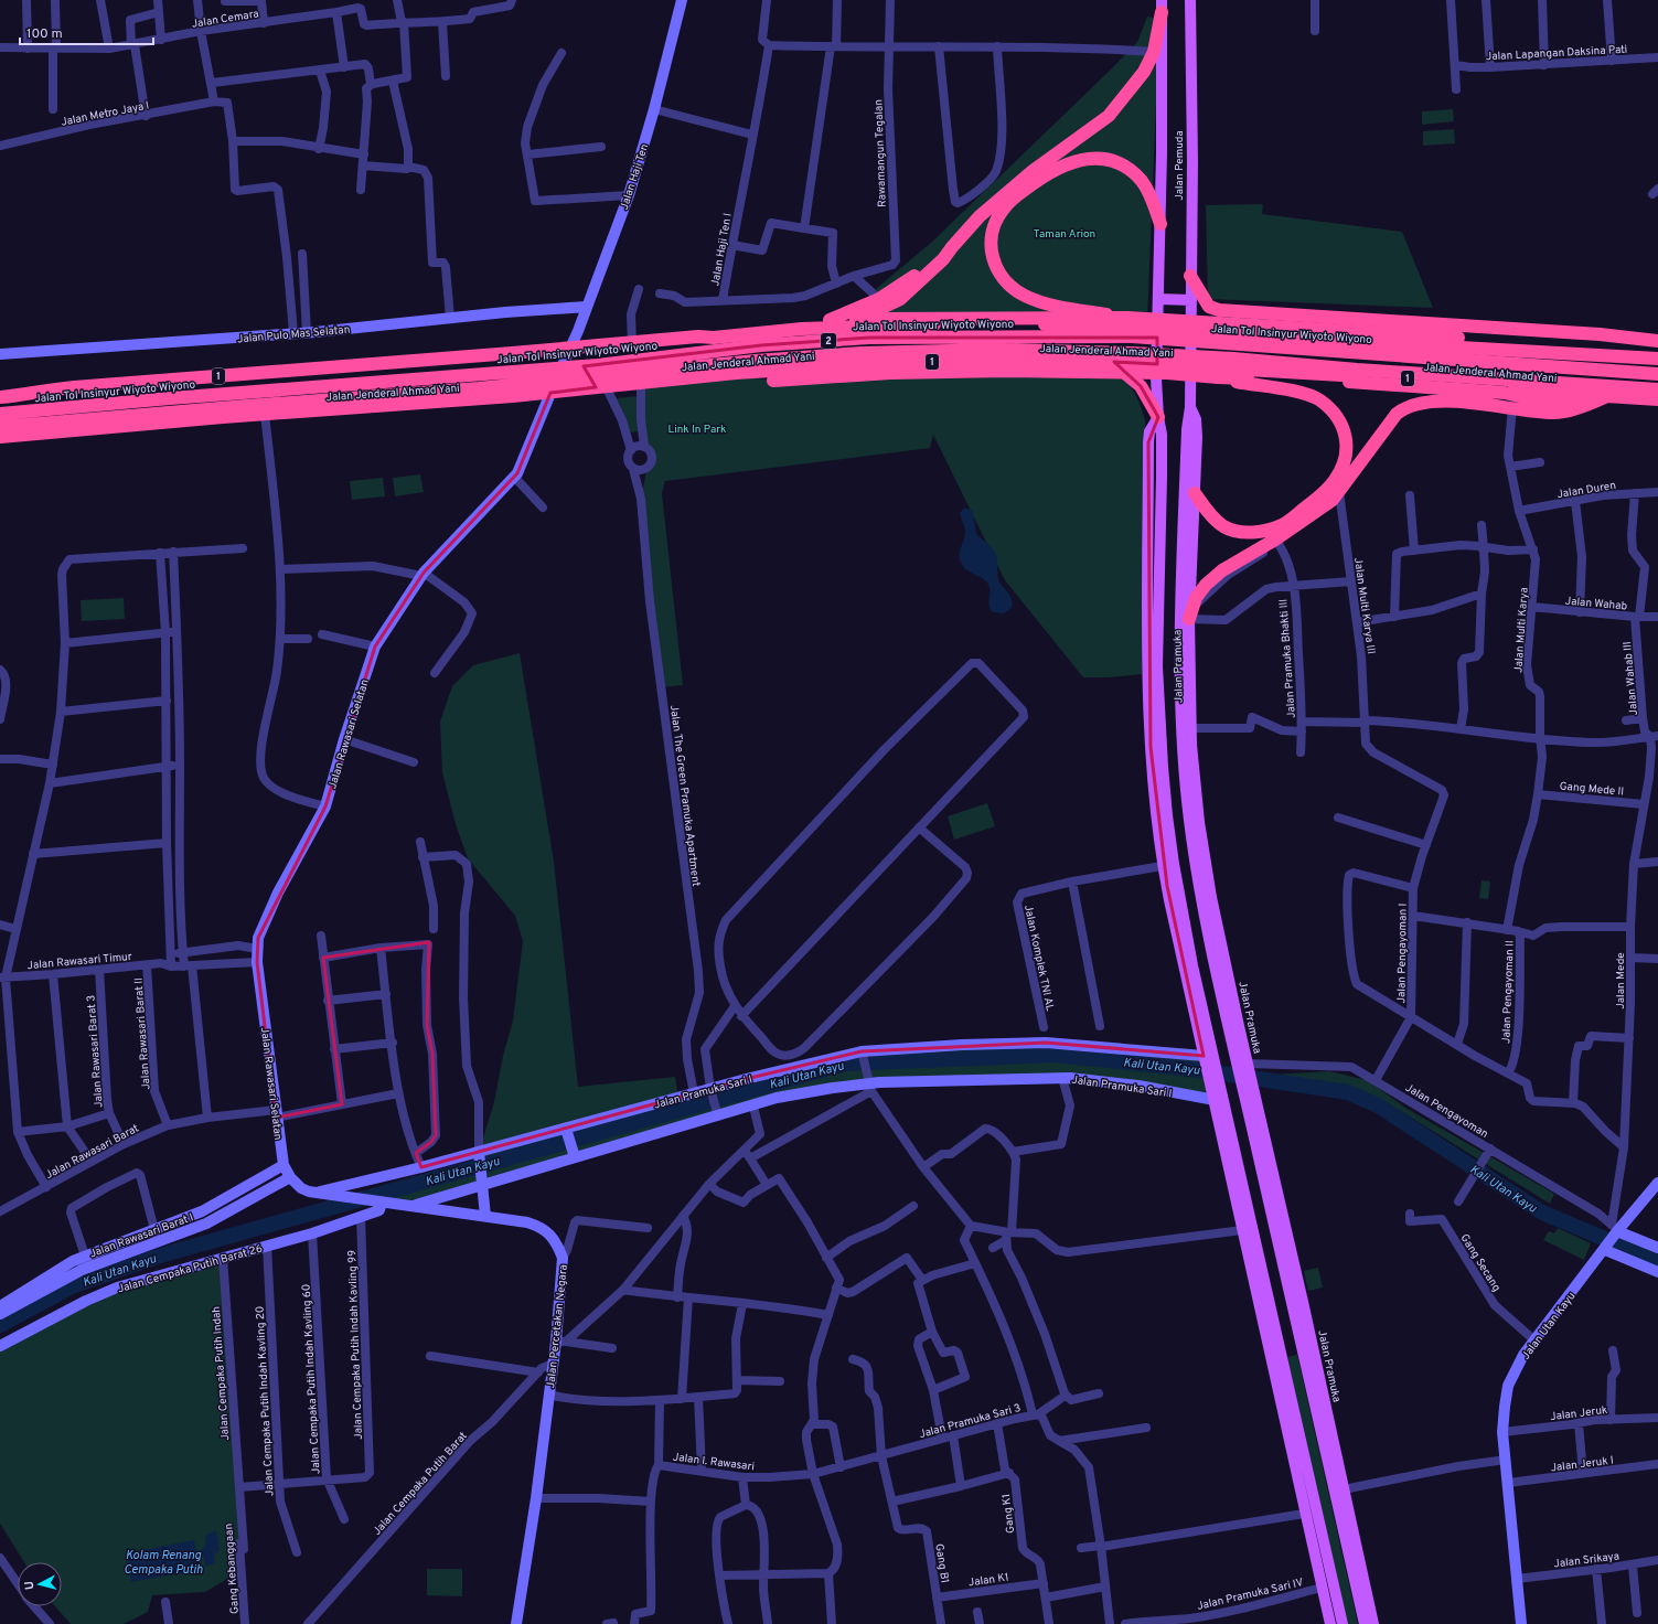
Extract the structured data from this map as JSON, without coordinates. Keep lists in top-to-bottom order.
{
  "streets": {
    "highway": [
      "Jalan Tol Insinyur Wiyoto Wiyono",
      "2",
      "Jalan Jenderal Ahmad Yani",
      "1"
    ],
    "main road": ["Jalan Pemuda", "Jalan Pramuka"],
    "street": [
      "Jalan Cemara",
      "Jalan Lapangan Daksina Pati",
      "Jalan Metro Jaya I",
      "Rawamangun Tegalan",
      "Jalan Haji Ten",
      "Jalan Haji Ten I",
      "Jalan Pulo Mas Selatan",
      "Jalan Duren",
      "Jalan Wahab",
      "Jalan Multi Karya III",
      "Jalan Multi Karya",
      "Jalan Pramuka Bhakti III",
      "Jalan Wahab III",
      "Jalan Rawasari Selatan",
      "Gang Mede II",
      "Jalan The Green Pramuka Apartment",
      "Jalan Pengayoman I",
      "Jalan Komplek TNI AL",
      "Jalan Rawasari Timur",
      "Jalan Mede",
      "Jalan Pengayoman II",
      "Jalan Rawasari Barat II",
      "Jalan Rawasari Barat 3",
      "Jalan Pramuka Sari I",
      "Jalan Pengayoman",
      "Jalan Rawasari Barat",
      "Jalan Rawasari Barat I",
      "Gang Secang",
      "Jalan Cempaka Putih Barat 26",
      "Jalan Utan Kayu",
      "Jalan Percetakan Negara",
      "Jalan Cempaka Putih Indah Kavling 99",
      "Jalan Cempaka Putih Indah",
      "Jalan Cempaka Putih Indah Kavling 60",
      "Jalan Cempaka Putih Indah Kavling 20",
      "Jalan Jeruk",
      "Jalan Pramuka Sari 3",
      "Jalan I. Rawasari",
      "Jalan Jeruk I",
      "Jalan Cempaka Putih Barat",
      "Gang K1",
      "Jalan Srikaya",
      "Gang B1",
      "Gang Kebanggaan",
      "Jalan K1",
      "Jalan Pramuka Sari IV"
    ]
  },
  "crossings": [
    ["Rawamangun Tegalan", "Jalan Haji Ten I"],
    ["Jalan Pemuda", "Jalan Jenderal Ahmad Yani"],
    ["Jalan Pemuda", "Jalan Pramuka"],
    ["Jalan Haji Ten", "Jalan Pulo Mas Selatan"],
    ["Jalan Haji Ten", "Jalan Jenderal Ahmad Yani"],
    ["Jalan Haji Ten", "Jalan Rawasari Selatan"],
    ["Jalan Jenderal Ahmad Yani", "Jalan Pramuka"],
    ["Jalan Jenderal Ahmad Yani", "Jalan Rawasari Selatan"],
    ["Jalan Duren", "Jalan Multi Karya"],
    ["Jalan Duren", "Jalan Wahab III"],
    ["Jalan Wahab", "Jalan Multi Karya"],
    ["Jalan Wahab", "Jalan Wahab III"],
    ["Jalan Multi Karya III", "Jalan Pengayoman I"],
    ["Jalan Multi Karya", "Gang Mede II"],
    ["Jalan Pramuka", "Jalan Komplek TNI AL"],
    ["Jalan Pramuka", "Jalan Pramuka Sari I"],
    ["Jalan Pramuka", "Jalan Pengayoman"],
    ["Jalan Pramuka", "Jalan Pramuka Sari IV"],
    ["Jalan Wahab III", "Jalan Mede"],
    ["Jalan Rawasari Selatan", "Jalan Rawasari Timur"],
    ["Jalan Rawasari Selatan", "Jalan Rawasari Barat"],
    ["Jalan Rawasari Selatan", "Jalan Rawasari Barat I"],
    ["Jalan Rawasari Selatan", "Jalan Percetakan Negara"],
    ["Gang Mede II", "Jalan Mede"],
    ["Jalan The Green Pramuka Apartment", "Jalan Pramuka Sari I"],
    ["Jalan Pengayoman I", "Jalan Pengayoman"],
    ["Jalan Rawasari Timur", "Jalan Rawasari Barat II"],
    ["Jalan Rawasari Timur", "Jalan Rawasari Barat 3"],
    ["Jalan Mede", "Jalan Pengayoman"],
    ["Jalan Mede", "Jalan Utan Kayu"],
    ["Jalan Rawasari Barat II", "Jalan Rawasari Barat"],
    ["Jalan Pramuka Sari I", "Jalan Percetakan Negara"],
    ["Jalan Pengayoman", "Jalan Utan Kayu"],
    ["Jalan Rawasari Barat I", "Jalan Percetakan Negara"],
    ["Gang Secang", "Jalan Utan Kayu"],
    ["Jalan Cempaka Putih Barat 26", "Jalan Percetakan Negara"],
    ["Jalan Cempaka Putih Barat 26", "Jalan Cempaka Putih Indah Kavling 99"],
    ["Jalan Cempaka Putih Barat 26", "Jalan Cempaka Putih Indah"],
    ["Jalan Cempaka Putih Barat 26", "Jalan Cempaka Putih Indah Kavling 60"],
    ["Jalan Cempaka Putih Barat 26", "Jalan Cempaka Putih Indah Kavling 20"],
    ["Jalan Utan Kayu", "Jalan Jeruk"],
    ["Jalan Utan Kayu", "Jalan Jeruk I"],
    ["Jalan Utan Kayu", "Jalan Srikaya"],
    ["Jalan Percetakan Negara", "Jalan Cempaka Putih Barat"],
    ["Jalan Cempaka Putih Indah Kavling 99", "Jalan Cempaka Putih Indah Kavling 60"],
    ["Jalan Cempaka Putih Indah", "Gang Kebanggaan"],
    ["Jalan Pramuka Sari 3", "Jalan I. Rawasari"],
    ["Jalan Pramuka Sari 3", "Gang K1"],
    ["Jalan Pramuka Sari 3", "Gang B1"],
    ["Gang K1", "Jalan K1"],
    ["Gang B1", "Jalan K1"]
  ],
  "water": ["Kali Utan Kayu", "Kolam Renang Cempaka Putih"],
  "parks": ["Taman Arion", "Link In Park"],
  "scale_bar": "100 m",
  "north": "left"
}
